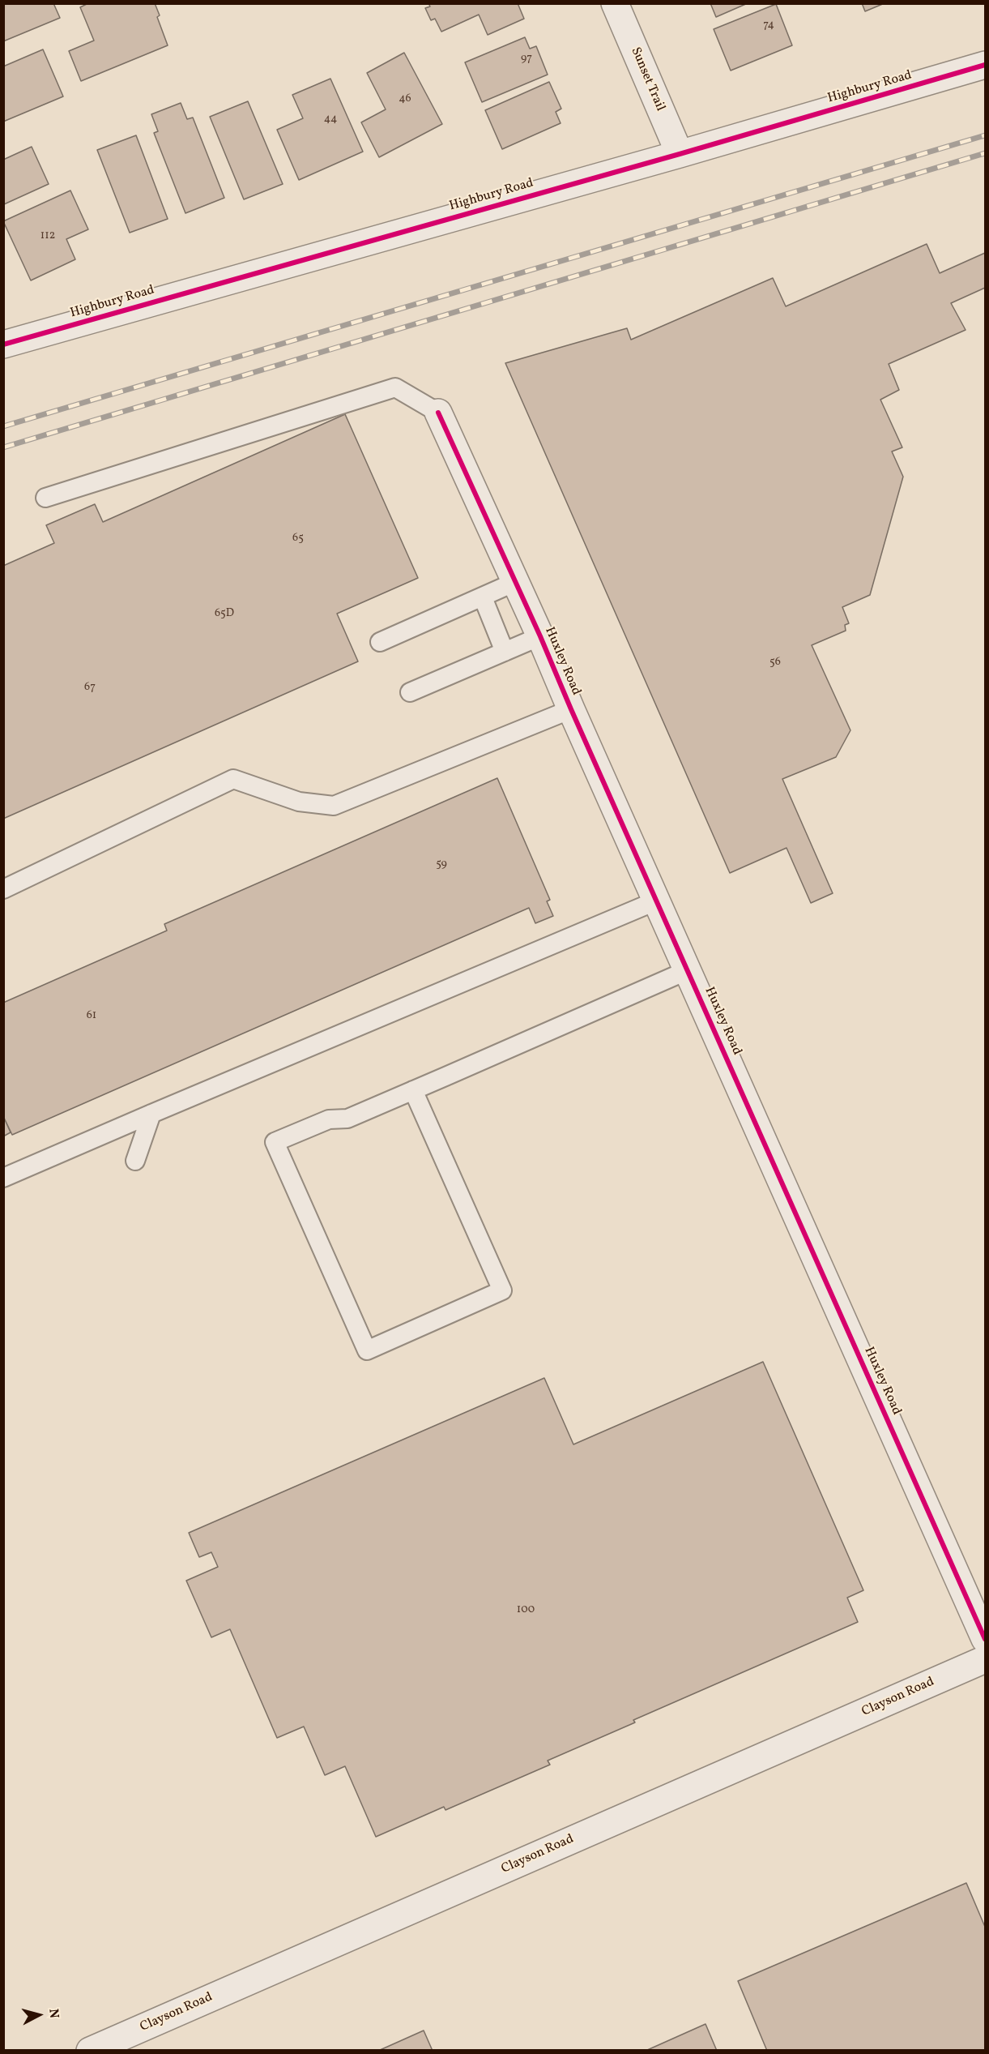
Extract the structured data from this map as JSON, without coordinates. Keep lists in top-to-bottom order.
{
  "streets": {
    "street": [
      "Sunset Trail",
      "Highbury Road",
      "Huxley Road",
      "Clayson Road"
    ]
  },
  "crossings": [
    ["Sunset Trail", "Highbury Road"]
  ],
  "house_numbers": [
    "74",
    "97",
    "46",
    "44",
    "112",
    "65",
    "65D",
    "56",
    "67",
    "59",
    "61",
    "100"
  ],
  "north": "right"
}
